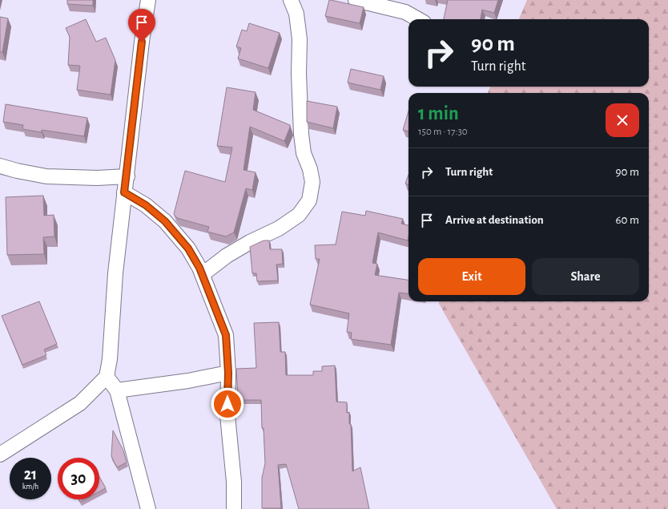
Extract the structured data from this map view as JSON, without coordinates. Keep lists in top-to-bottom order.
{
  "page": {
    "turn": ["90 m", "Turn right"],
    "heading": ["1 min", "150 m · 17:30"],
    "list": [
      {
        "name": "Turn right",
        "value": "90 m"
      },
      {
        "name": "Arrive at destination",
        "value": "60 m"
      }
    ],
    "buttons": ["Exit", "Share"],
    "speed": "21 km/h",
    "limit": "30"
  }
}
